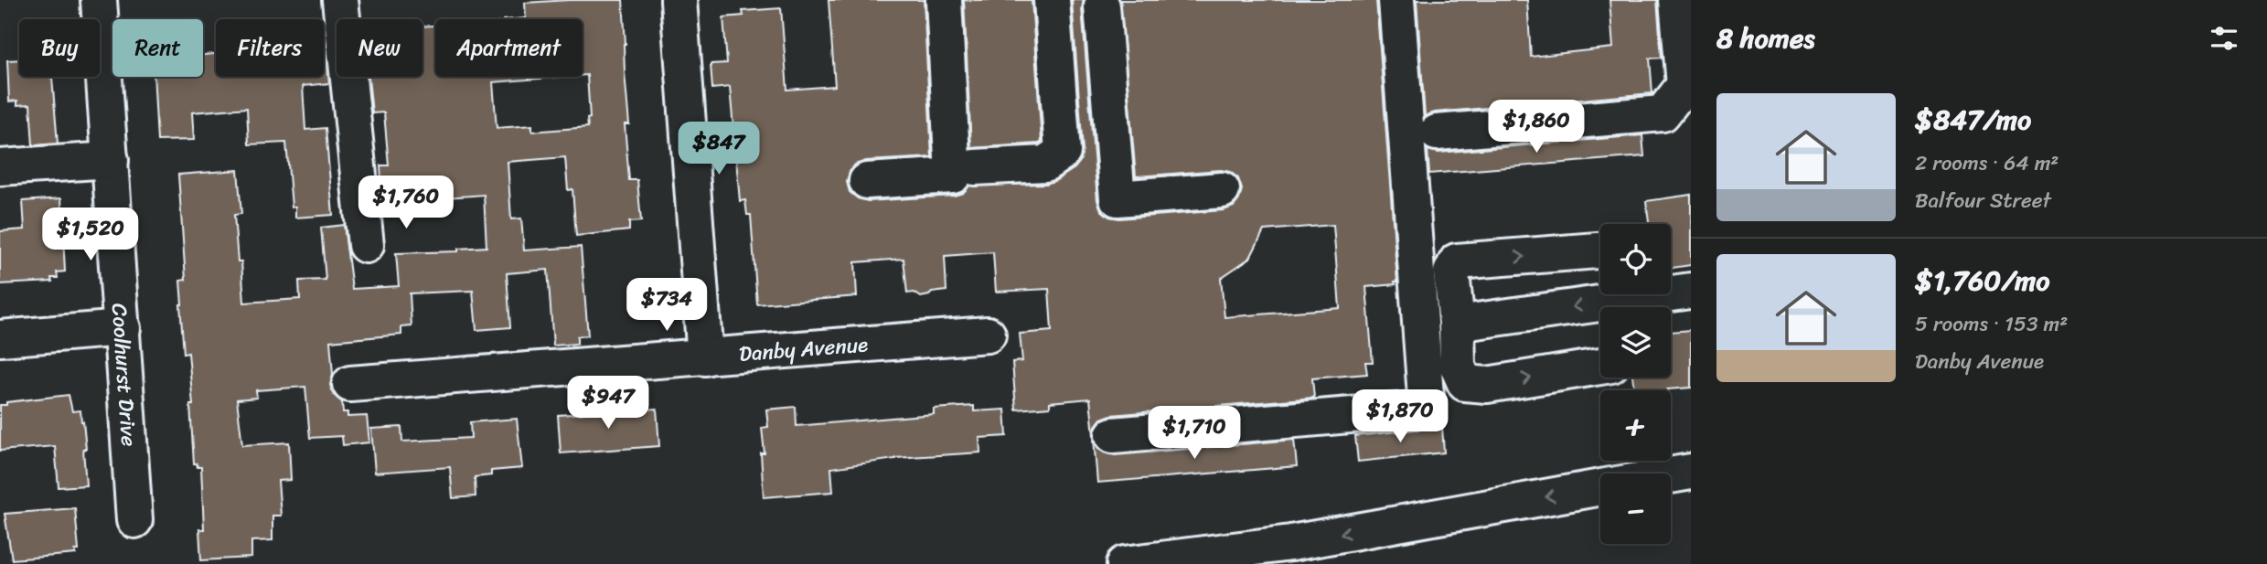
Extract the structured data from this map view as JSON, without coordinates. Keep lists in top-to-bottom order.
{
  "streets": {
    "main road": ["Danby Avenue", "Coolhurst Drive"]
  },
  "page": {
    "heading": "8 homes",
    "chip": [
      "Buy",
      "Rent",
      "Filters",
      "New",
      "Apartment"
    ],
    "list": [
      {
        "name": "$847/mo",
        "note": "2 rooms · 64 m² · Balfour Street"
      },
      {
        "name": "$1,760/mo",
        "note": "5 rooms · 153 m² · Danby Avenue"
      }
    ],
    "price": [
      "$1,860",
      "$847",
      "$1,760",
      "$1,520",
      "$734",
      "$947",
      "$1,870",
      "$1,710"
    ],
    "map_buttons": ["+", "−"]
  }
}
